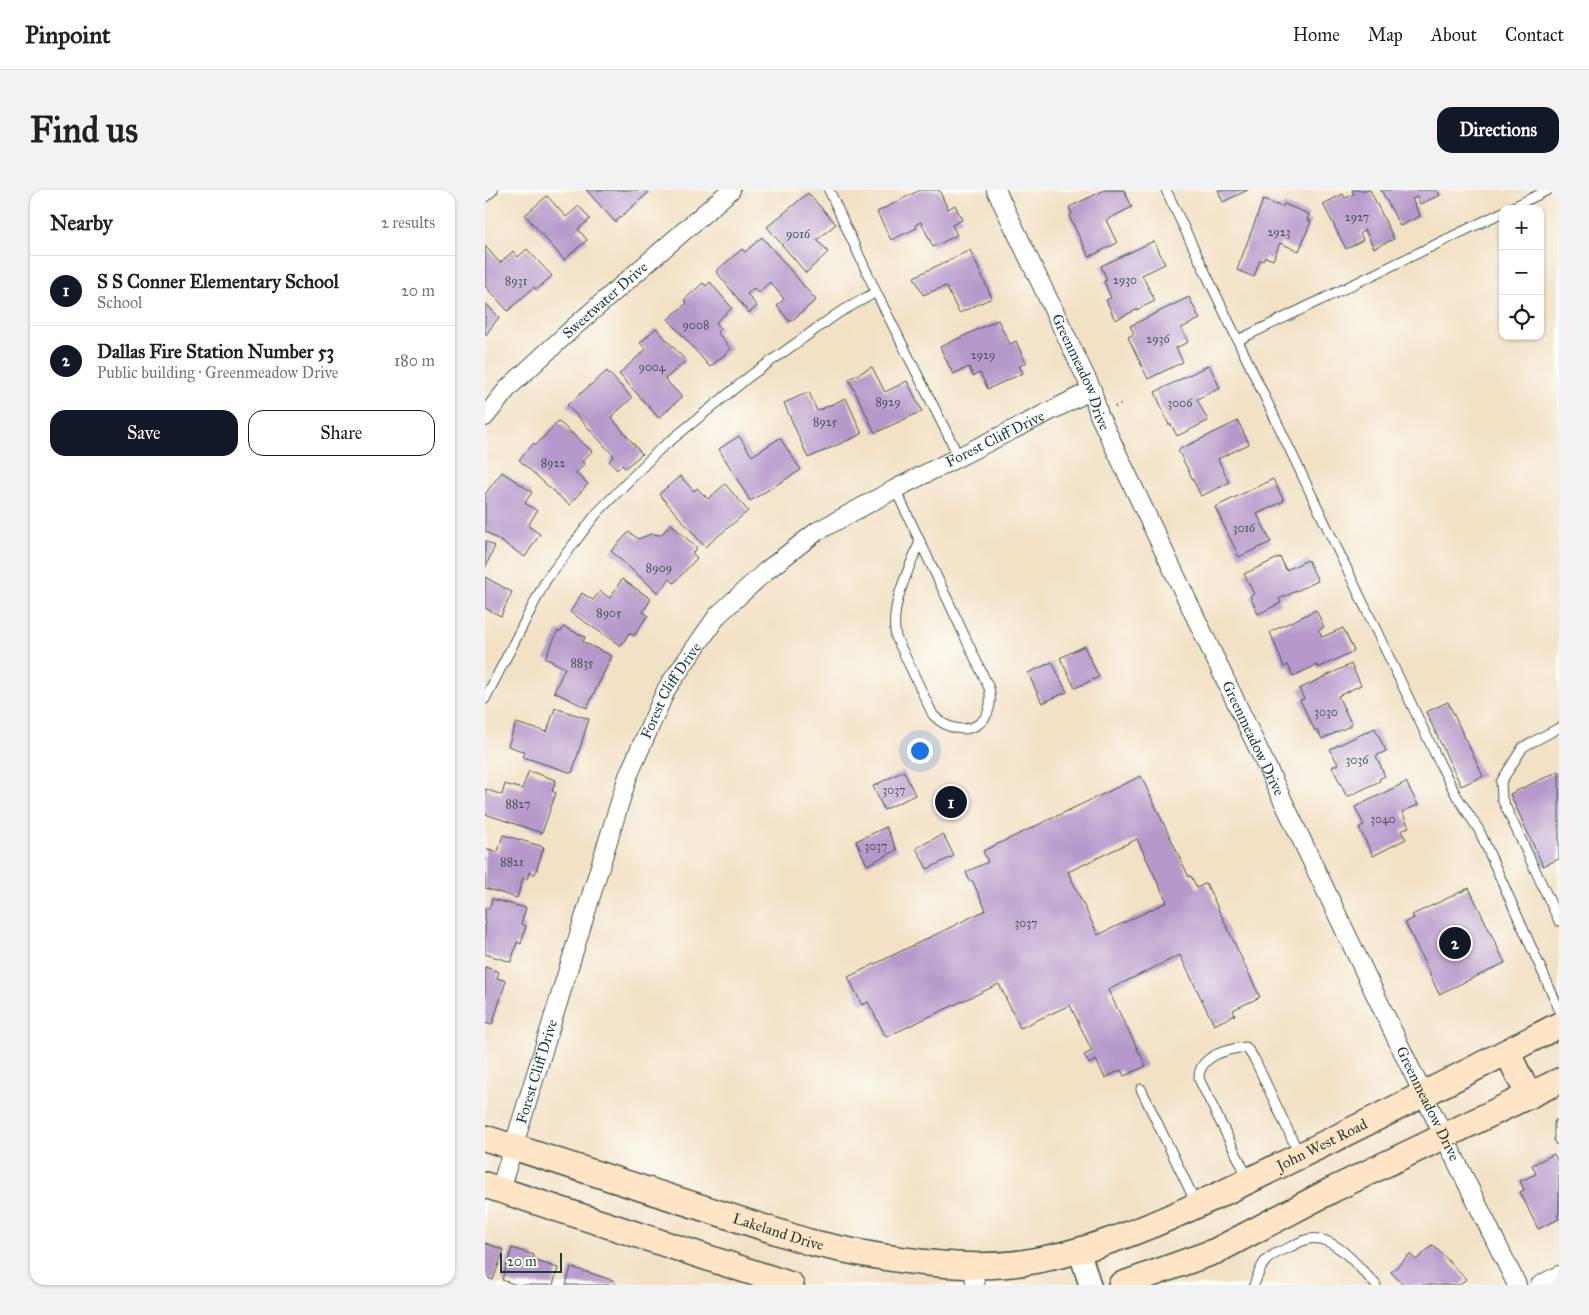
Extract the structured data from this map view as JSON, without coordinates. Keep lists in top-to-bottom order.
{
  "streets": {
    "main road": ["John West Road", "Lakeland Drive"],
    "street": ["Sweetwater Drive", "Greenmeadow Drive", "Forest Cliff Drive"]
  },
  "crossings": [
    ["Greenmeadow Drive", "Forest Cliff Drive"],
    ["Greenmeadow Drive", "John West Road"],
    ["Forest Cliff Drive", "Lakeland Drive"],
    ["John West Road", "Lakeland Drive"]
  ],
  "house_numbers": [
    "2927",
    "2923",
    "9016",
    "2930",
    "8931",
    "9008",
    "2936",
    "2929",
    "9004",
    "8929",
    "3006",
    "8925",
    "8922",
    "3016",
    "8909",
    "8905",
    "8835",
    "3030",
    "3036",
    "3037",
    "8827",
    "3040",
    "3037",
    "8821",
    "3037"
  ],
  "scale_bar": "20 m",
  "page": {
    "header": "Pinpoint",
    "nav": [
      "Home",
      "Map",
      "About",
      "Contact"
    ],
    "buttons": [
      "Directions",
      ["Save", "Share"]
    ],
    "title": "Find us",
    "heading": ["Nearby", "2 results"],
    "map_buttons": ["+", "−"],
    "list": [
      {
        "mark": "1",
        "name": "S S Conner Elementary School",
        "note": "School",
        "value": "20 m"
      },
      {
        "mark": "2",
        "name": "Dallas Fire Station Number 53",
        "note": "Public building · Greenmeadow Drive",
        "value": "180 m"
      }
    ],
    "pins": ["1", "2"],
    "scale": "20 m"
  }
}
